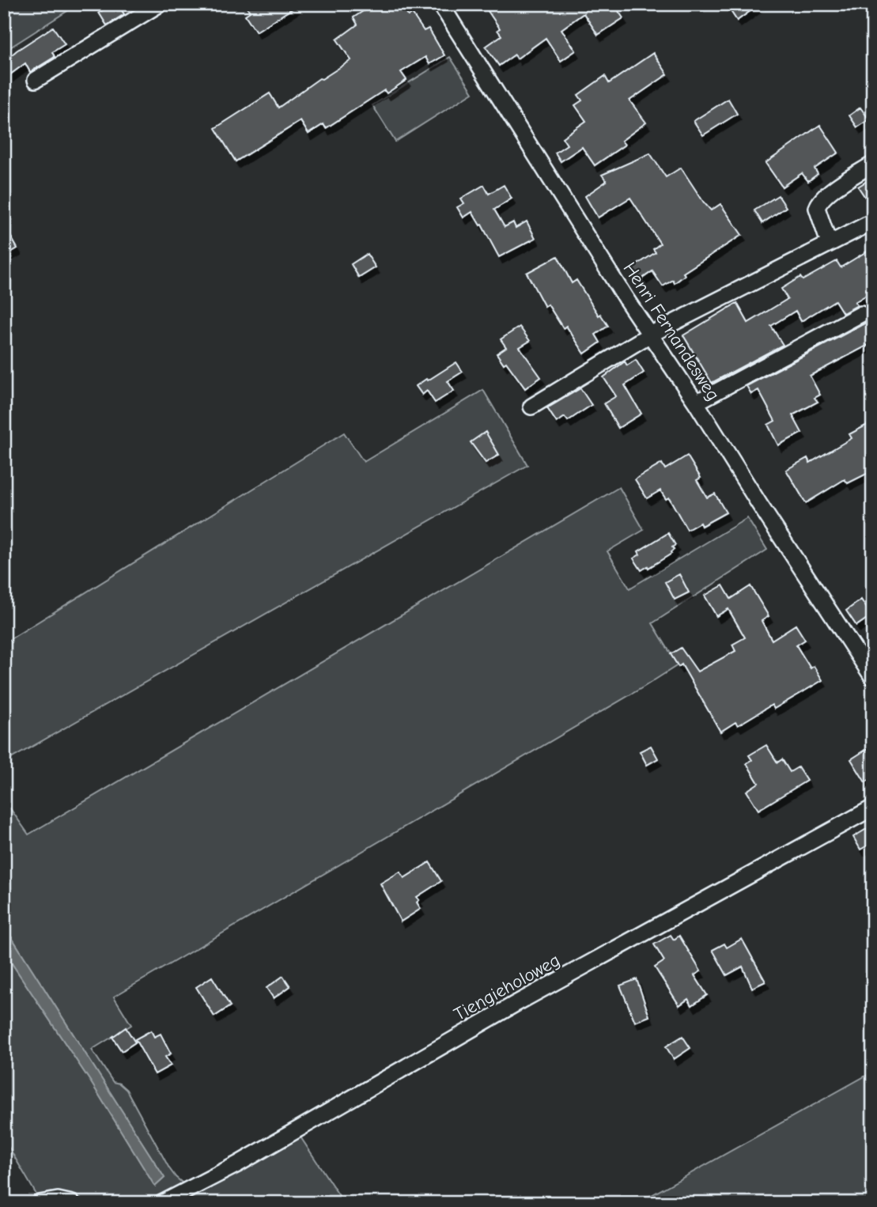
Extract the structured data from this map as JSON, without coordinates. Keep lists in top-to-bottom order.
{
  "streets": {
    "street": ["Henri Fernandesweg", "Tiengieholoweg"]
  }
}
